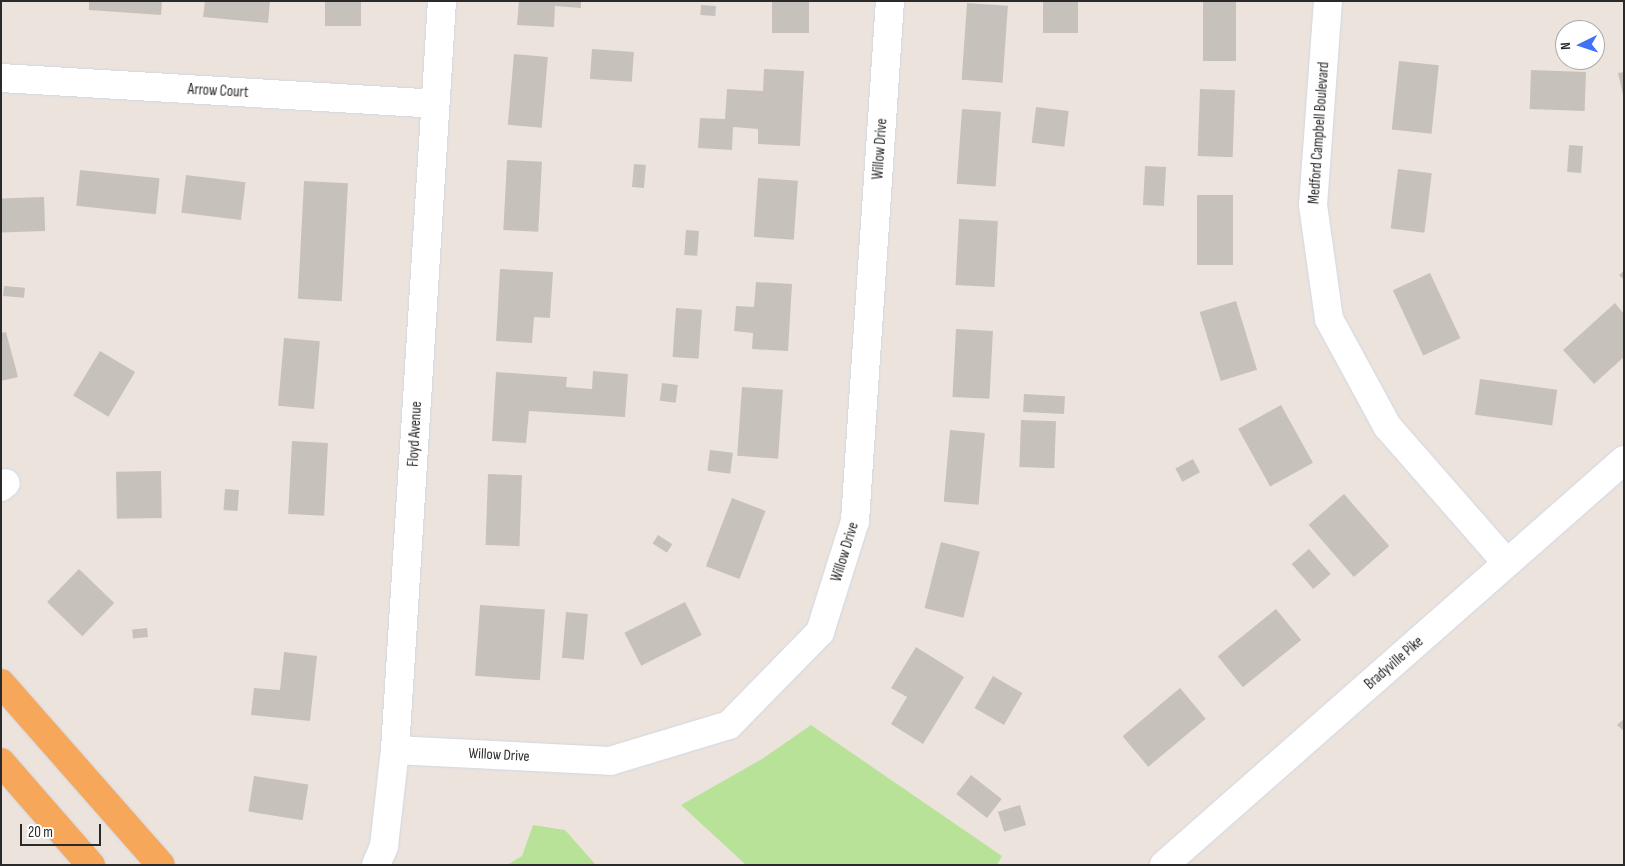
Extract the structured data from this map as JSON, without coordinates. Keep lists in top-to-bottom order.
{
  "streets": {
    "street": [
      "Arrow Court",
      "Medford Campbell Boulevard",
      "Willow Drive",
      "Floyd Avenue",
      "Bradyville Pike"
    ]
  },
  "crossings": [
    ["Arrow Court", "Floyd Avenue"],
    ["Medford Campbell Boulevard", "Bradyville Pike"],
    ["Willow Drive", "Floyd Avenue"]
  ],
  "scale_bar": "20 m",
  "north": "left"
}
